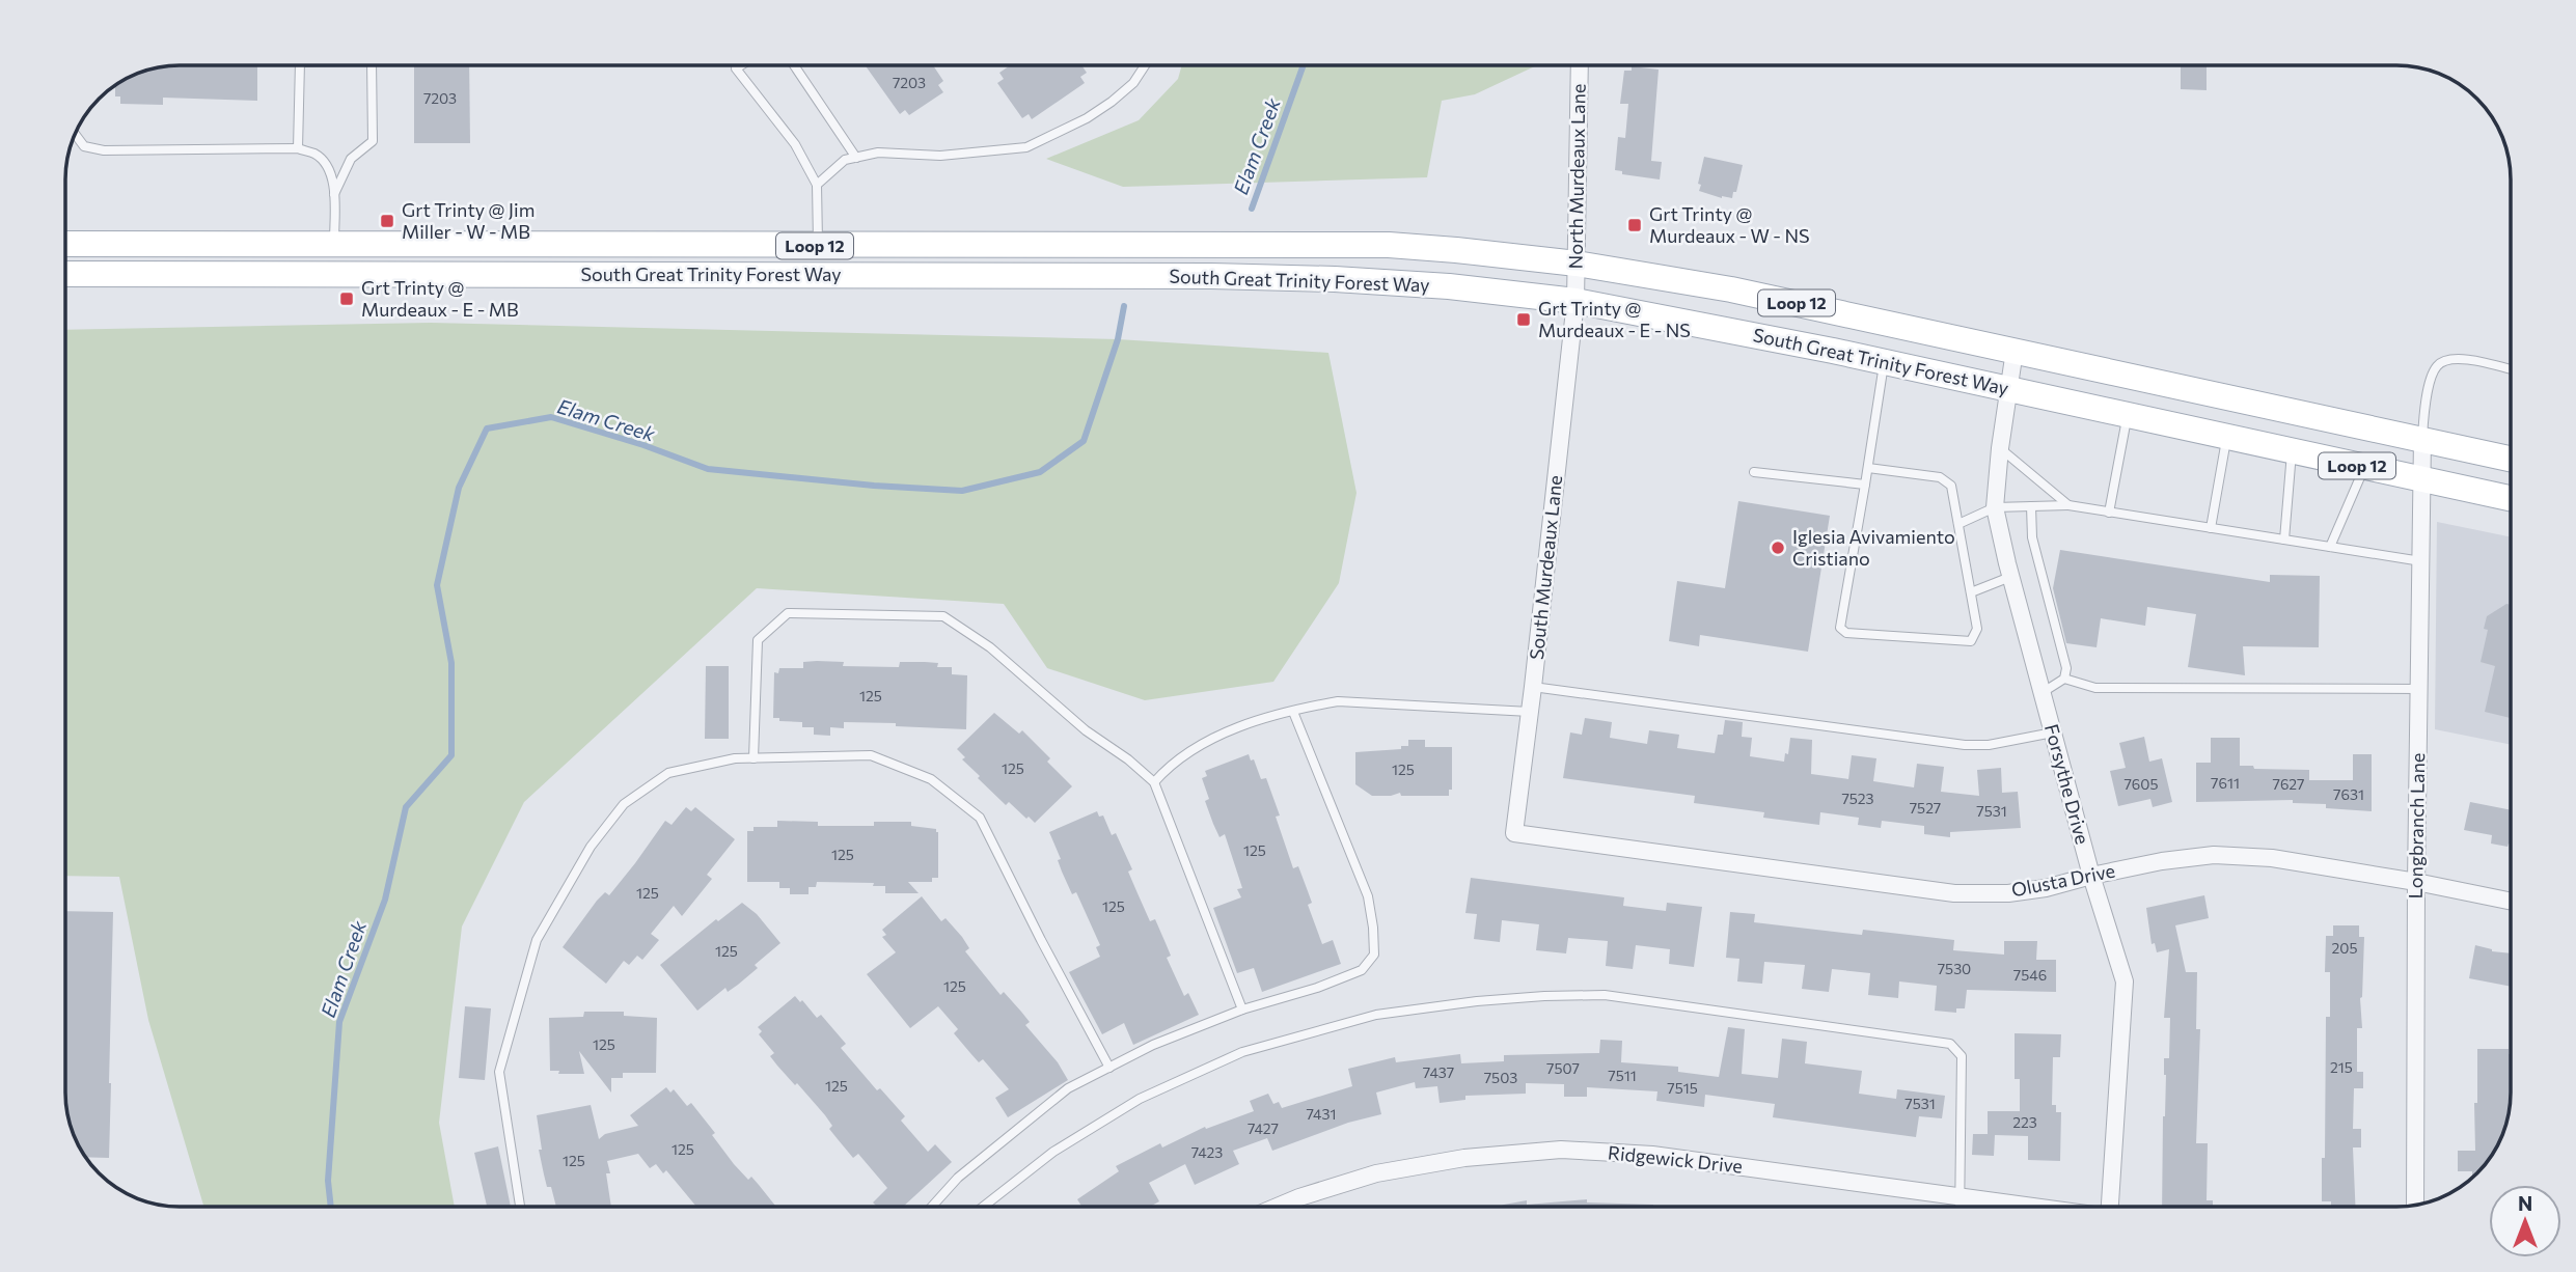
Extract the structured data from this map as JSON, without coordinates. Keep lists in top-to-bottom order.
{
  "streets": {
    "main road": ["Loop 12", "South Great Trinity Forest Way"],
    "street": [
      "North Murdeaux Lane",
      "South Murdeaux Lane",
      "Forsythe Drive",
      "Longbranch Lane",
      "Olusta Drive",
      "Ridgewick Drive"
    ]
  },
  "crossings": [
    ["North Murdeaux Lane", "South Great Trinity Forest Way"],
    ["North Murdeaux Lane", "South Murdeaux Lane"],
    ["South Great Trinity Forest Way", "South Murdeaux Lane"],
    ["South Great Trinity Forest Way", "Forsythe Drive"],
    ["South Great Trinity Forest Way", "Longbranch Lane"],
    ["South Murdeaux Lane", "Olusta Drive"],
    ["Forsythe Drive", "Olusta Drive"],
    ["Longbranch Lane", "Olusta Drive"]
  ],
  "water": ["Elam Creek"],
  "places": {
    "transit": [
      "Grt Trinty @ Jim Miller - W - MB",
      "Grt Trinty @ Murdeaux - W - NS",
      "Grt Trinty @ Murdeaux - E - MB",
      "Grt Trinty @ Murdeaux - E - NS"
    ],
    "other": ["Iglesia Avivamiento Cristiano"]
  },
  "house_numbers": [
    "7203",
    "7203",
    "125",
    "125",
    "125",
    "7611",
    "7605",
    "7627",
    "7631",
    "7523",
    "7527",
    "7531",
    "125",
    "125",
    "125",
    "125",
    "205",
    "125",
    "7530",
    "7546",
    "125",
    "125",
    "215",
    "7507",
    "7437",
    "7511",
    "7503",
    "125",
    "7515",
    "7531",
    "7431",
    "223",
    "7427",
    "125",
    "7423",
    "125"
  ],
  "north": "top"
}
